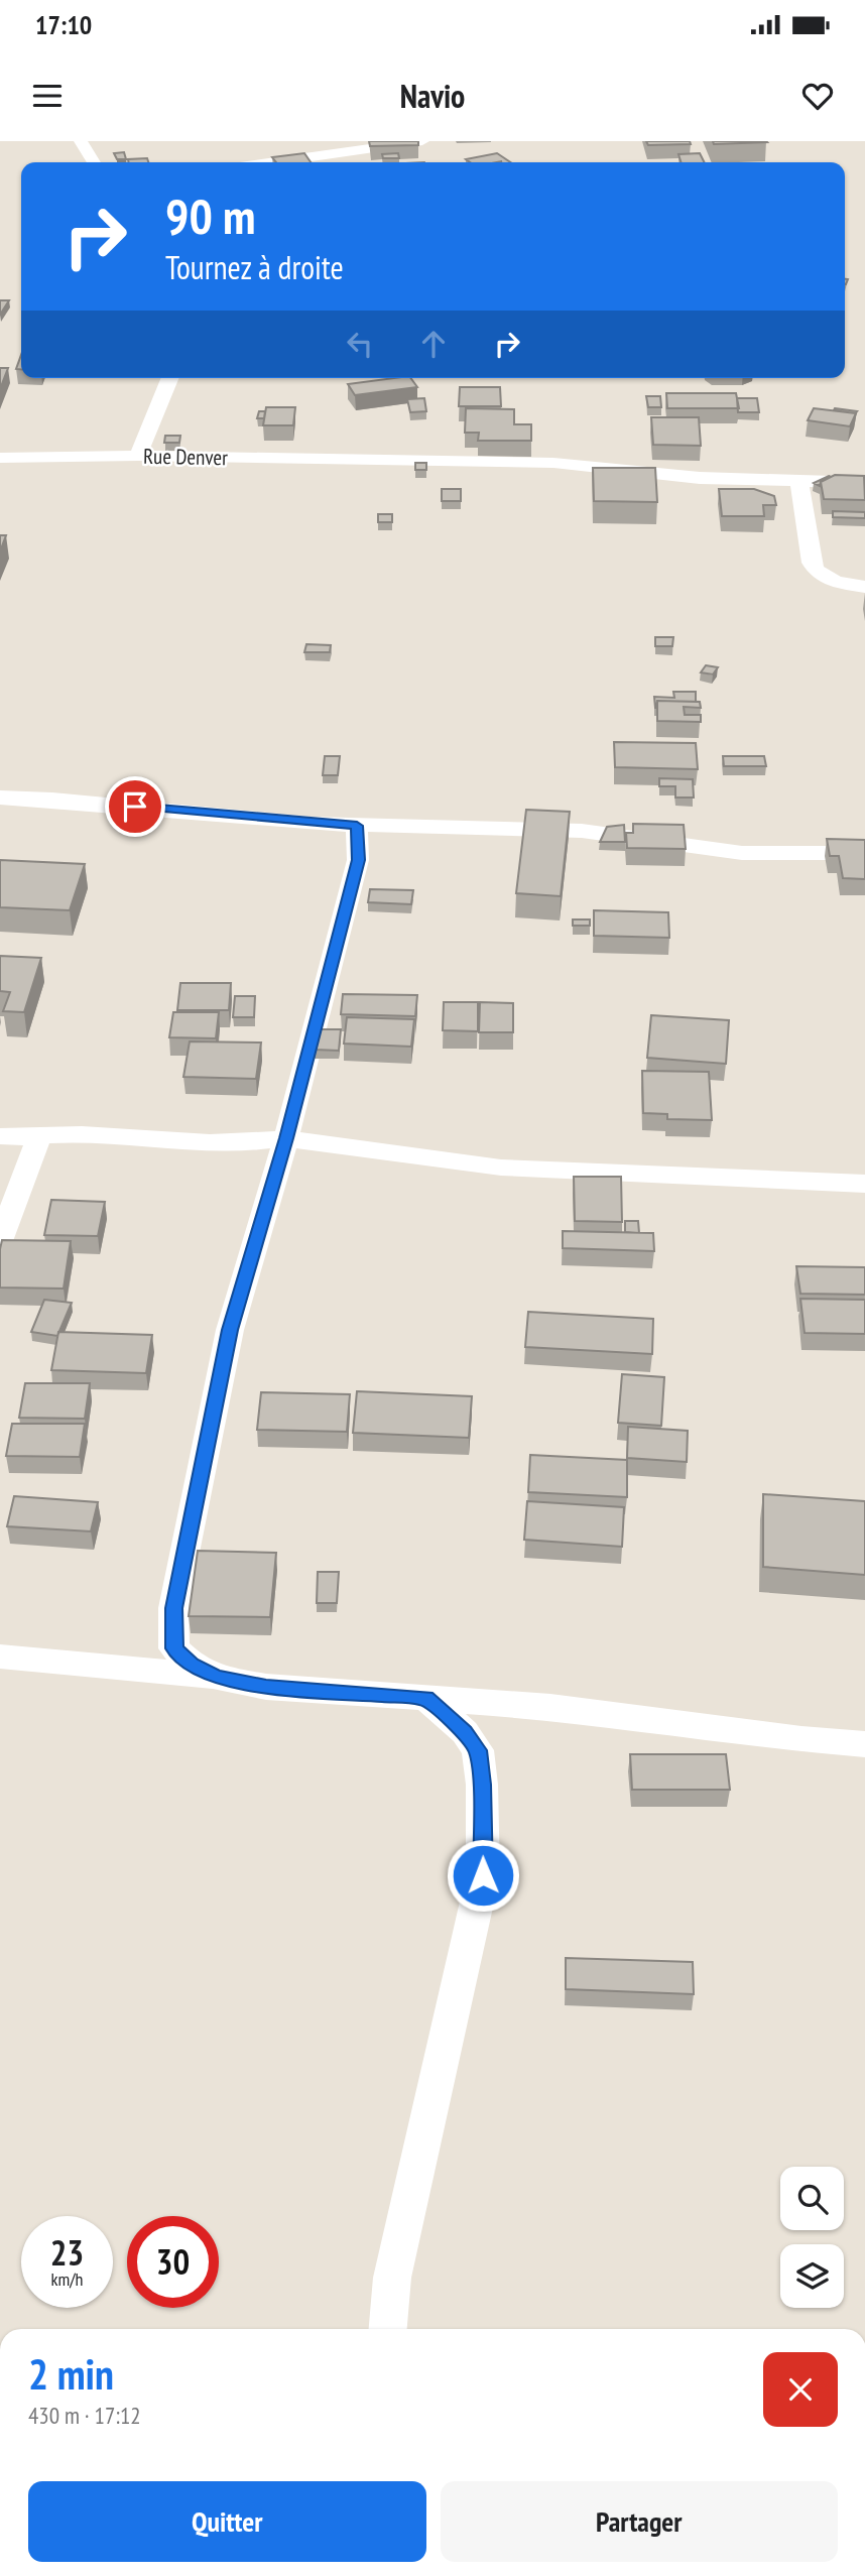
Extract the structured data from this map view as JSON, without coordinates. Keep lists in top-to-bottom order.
{
  "streets": {
    "street": ["Rue Denver"]
  },
  "page": {
    "status": "17:10",
    "header": "Navio",
    "turn": ["90 m", "Tournez à droite"],
    "speed": "23 km/h",
    "limit": "30",
    "heading": ["2 min", "430 m · 17:12"],
    "buttons": ["Quitter", "Partager"]
  }
}
